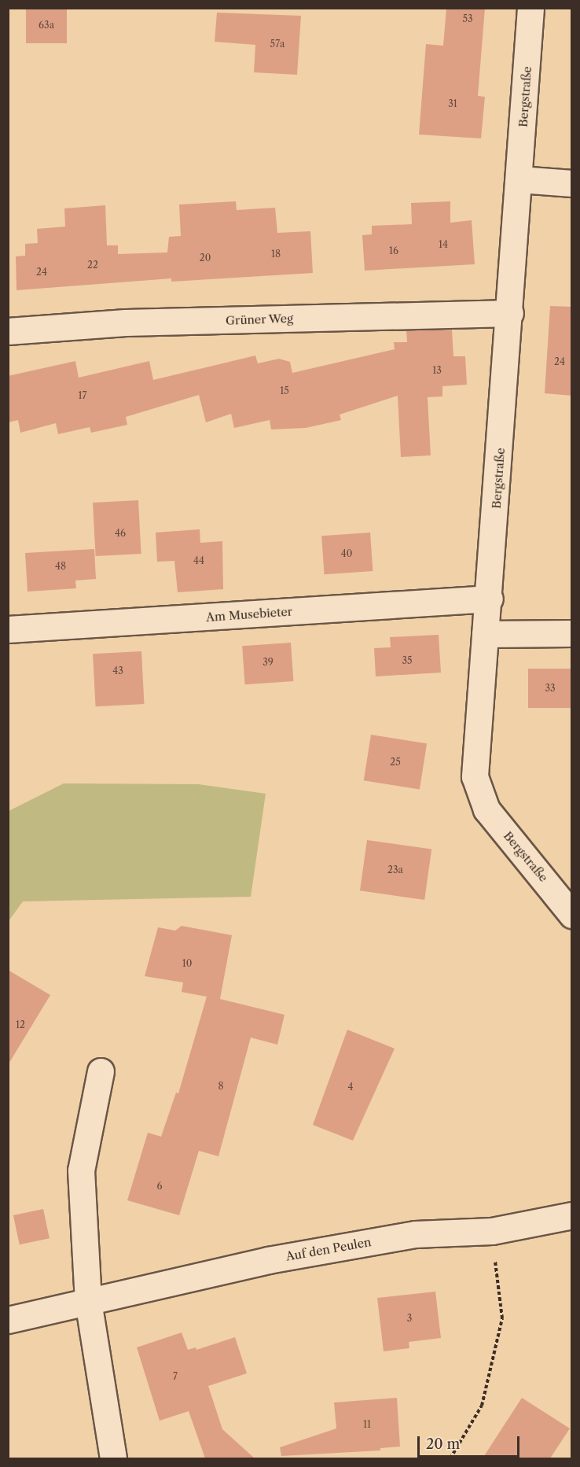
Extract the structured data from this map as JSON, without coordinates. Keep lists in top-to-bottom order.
{
  "streets": {
    "street": [
      "Bergstraße",
      "Grüner Weg",
      "Am Musebieter",
      "Auf den Peulen"
    ]
  },
  "crossings": [
    ["Bergstraße", "Grüner Weg"],
    ["Bergstraße", "Am Musebieter"]
  ],
  "house_numbers": [
    "53",
    "63a",
    "57a",
    "31",
    "14",
    "16",
    "18",
    "20",
    "22",
    "24",
    "24",
    "13",
    "15",
    "17",
    "46",
    "40",
    "44",
    "48",
    "35",
    "39",
    "43",
    "33",
    "25",
    "23a",
    "10",
    "12",
    "8",
    "4",
    "6",
    "3",
    "7",
    "11"
  ],
  "scale_bar": "20 m"
}
